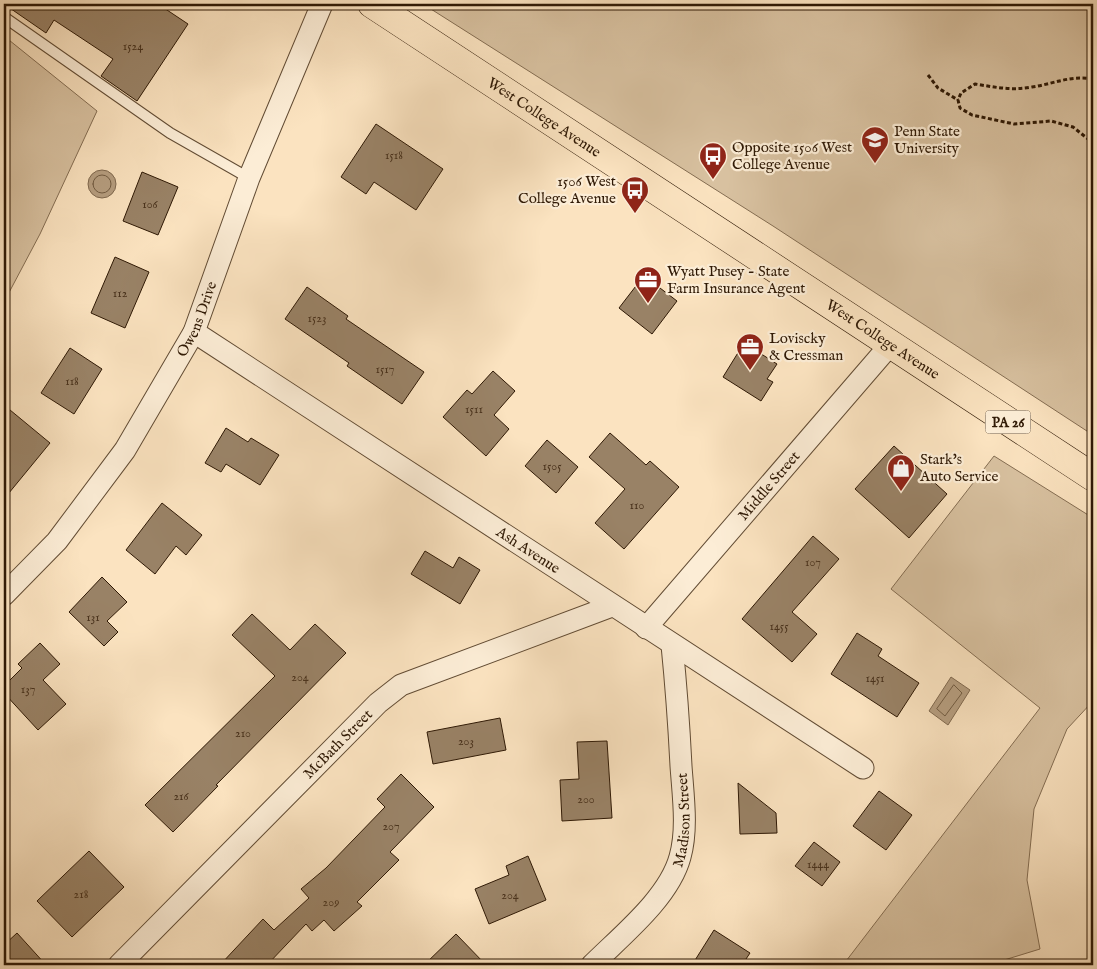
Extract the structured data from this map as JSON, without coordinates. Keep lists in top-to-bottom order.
{
  "streets": {
    "main road": ["West College Avenue", "PA 26"],
    "street": [
      "Owens Drive",
      "Middle Street",
      "Ash Avenue",
      "McBath Street",
      "Madison Street"
    ]
  },
  "crossings": [
    ["West College Avenue", "Middle Street"],
    ["Owens Drive", "Ash Avenue"],
    ["Middle Street", "Ash Avenue"],
    ["Ash Avenue", "McBath Street"],
    ["Ash Avenue", "Madison Street"]
  ],
  "places": {
    "school or university": ["Penn State University"],
    "bus stop": ["Opposite 1506 West College Avenue", "1506 West College Avenue"],
    "office": ["Wyatt Pusey - State Farm Insurance Agent", "Loviscky & Cressman"],
    "shop": ["Stark's Auto Service"]
  },
  "house_numbers": [
    "1524",
    "1518",
    "106",
    "112",
    "1523",
    "1517",
    "118",
    "1511",
    "1505",
    "110",
    "107",
    "131",
    "1455",
    "204",
    "1451",
    "137",
    "210",
    "203",
    "216",
    "200",
    "207",
    "1444",
    "218",
    "204",
    "209"
  ]
}
